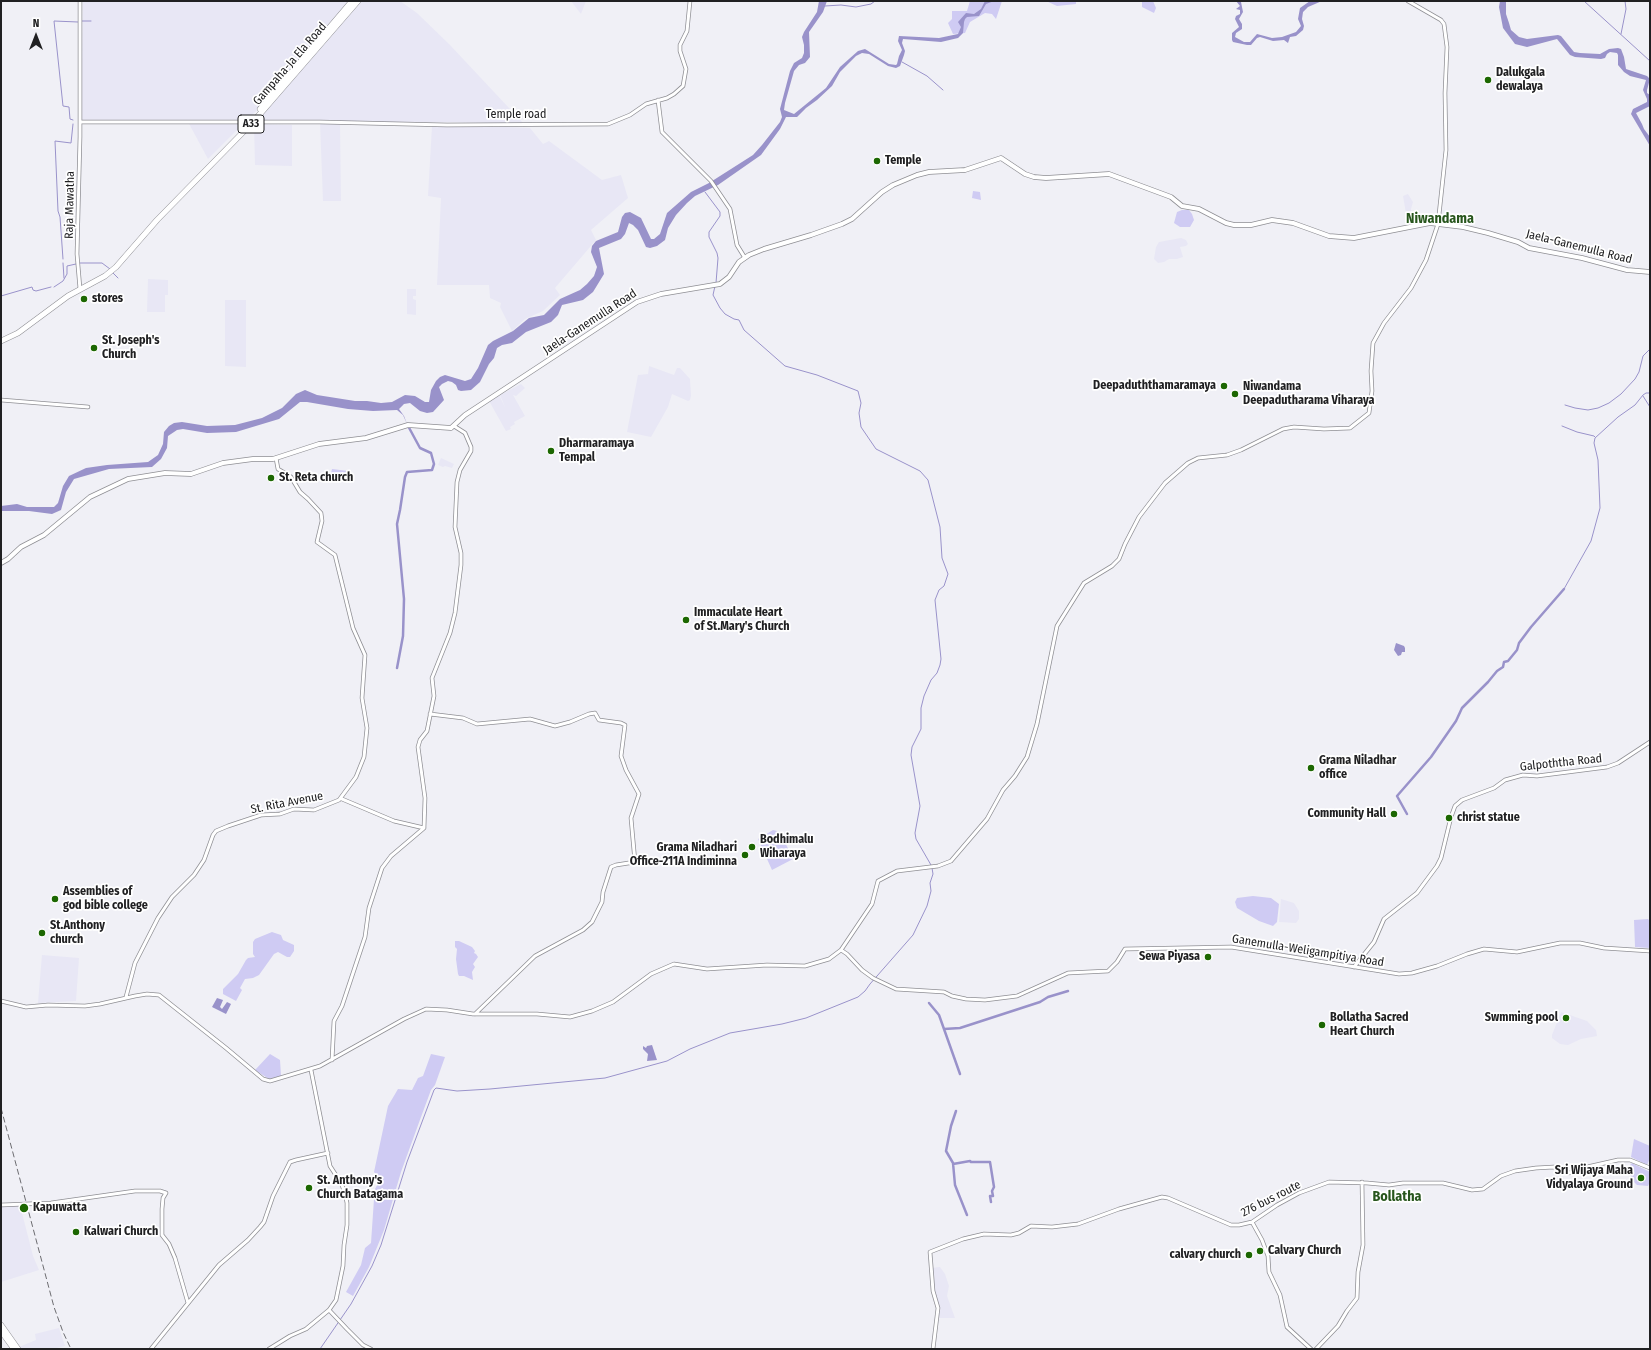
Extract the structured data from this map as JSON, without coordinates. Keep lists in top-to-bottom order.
{
  "streets": {
    "highway": ["Gampaha-Ja Ela Road", "A33"],
    "main road": ["Jaela-Ganemulla Road"],
    "street": [
      "Temple road",
      "Raja Mawatha",
      "Galpoththa Road",
      "St. Rita Avenue",
      "Ganemulla-Weligampitiya Road",
      "276 bus route"
    ]
  },
  "crossings": [
    ["Gampaha-Ja Ela Road", "Temple road"],
    ["Gampaha-Ja Ela Road", "Raja Mawatha"],
    ["Temple road", "Raja Mawatha"],
    ["Galpoththa Road", "Ganemulla-Weligampitiya Road"]
  ],
  "districts": ["Niwandama", "Bollatha"],
  "places": [
    "Dalukgala dewalaya",
    "Temple",
    "stores",
    "St. Joseph's Church",
    "Deepaduththamaramaya",
    "Niwandama Deepadutharama Viharaya",
    "Dharmaramaya Tempal",
    "St. Reta church",
    "Immaculate Heart of St.Mary's Church",
    "Grama Niladhar office",
    "Community Hall",
    "christ statue",
    "Bodhimalu Wiharaya",
    "Grama Niladhari Office-211A Indiminna",
    "Assemblies of god bible college",
    "St.Anthony church",
    "Sewa Piyasa",
    "Swmming pool",
    "Bollatha Sacred Heart Church",
    "Sri Wijaya Maha Vidyalaya Ground",
    "St. Anthony's Church Batagama",
    "Kapuwatta",
    "Kalwari Church",
    "Calvary Church",
    "calvary church"
  ],
  "north": "top"
}
